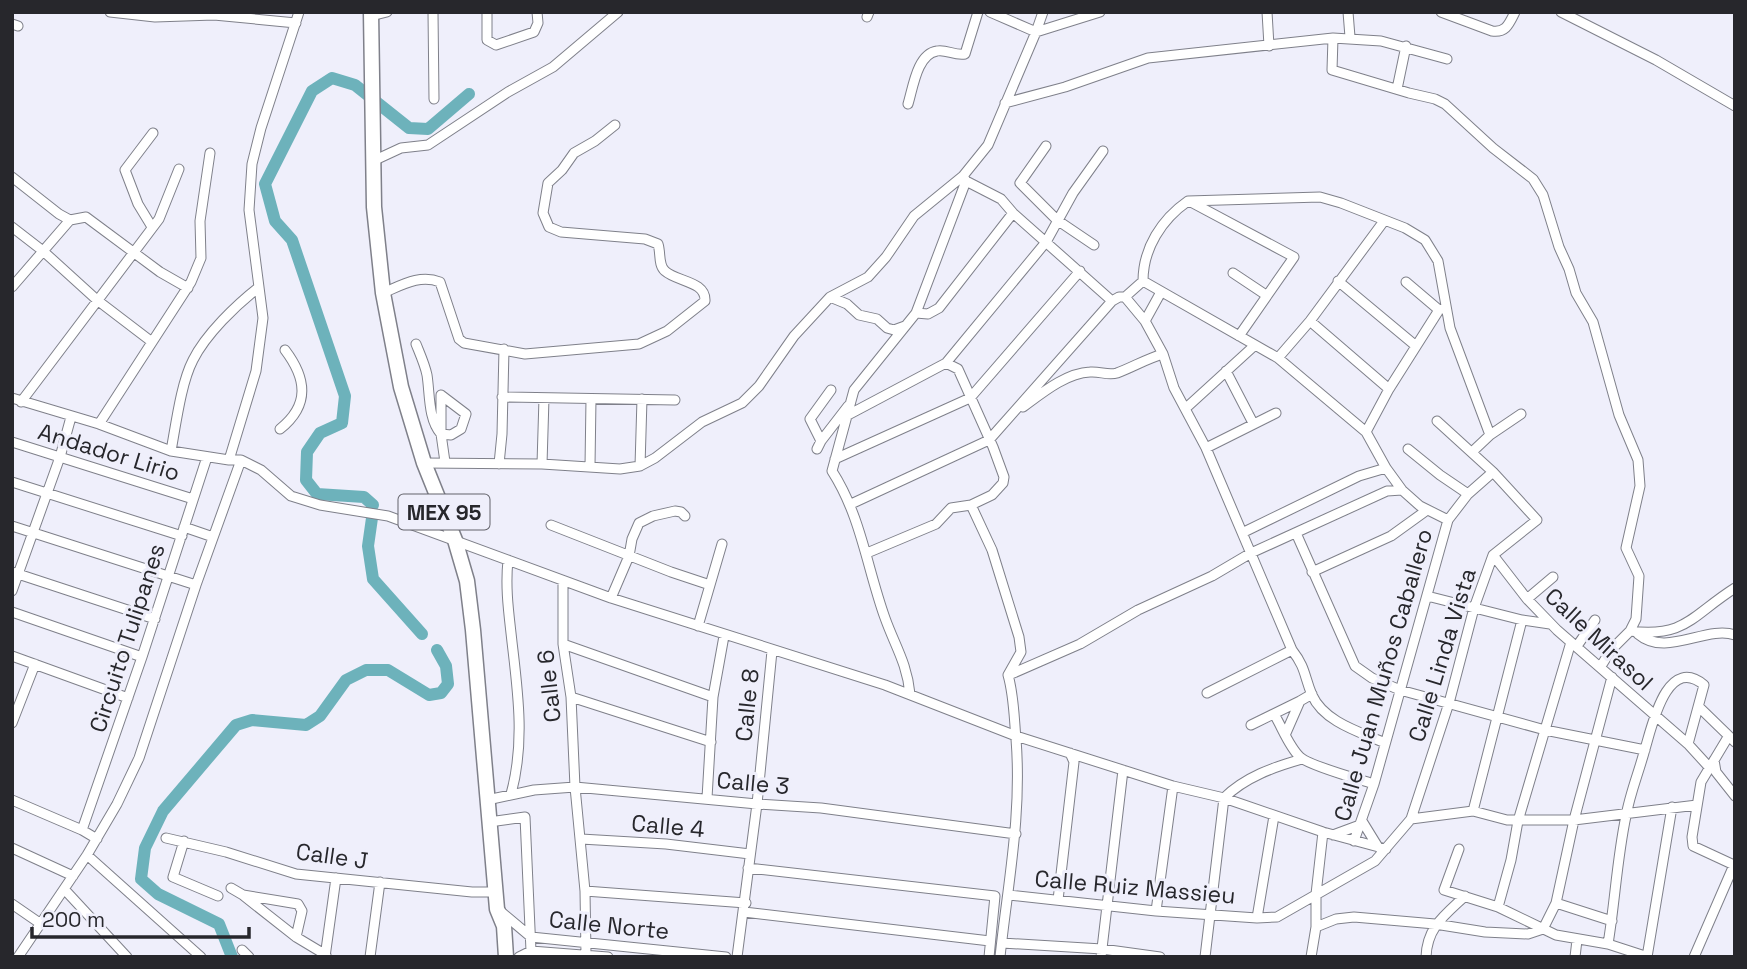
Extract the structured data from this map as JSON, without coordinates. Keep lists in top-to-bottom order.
{
  "streets": {
    "main road": ["MEX 95"],
    "street": [
      "Andador Lirio",
      "Circuito Tulipanes",
      "Calle Mirasol",
      "Calle Linda Vista",
      "Calle Juan Muños Caballero",
      "Calle 6",
      "Calle 8",
      "Calle 3",
      "Calle 4",
      "Calle J",
      "Calle Ruiz Massieu",
      "Calle Norte"
    ]
  },
  "crossings": [
    ["Andador Lirio", "Circuito Tulipanes"],
    ["MEX 95", "Calle 3"],
    ["MEX 95", "Calle J"],
    ["MEX 95", "Calle Norte"],
    ["Calle Mirasol", "Calle Linda Vista"],
    ["Calle Linda Vista", "Calle Ruiz Massieu"],
    ["Calle 6", "Calle 3"],
    ["Calle 6", "Calle 4"],
    ["Calle 6", "Calle Norte"],
    ["Calle 8", "Calle 3"],
    ["Calle 8", "Calle 4"]
  ],
  "scale_bar": "200 m"
}
